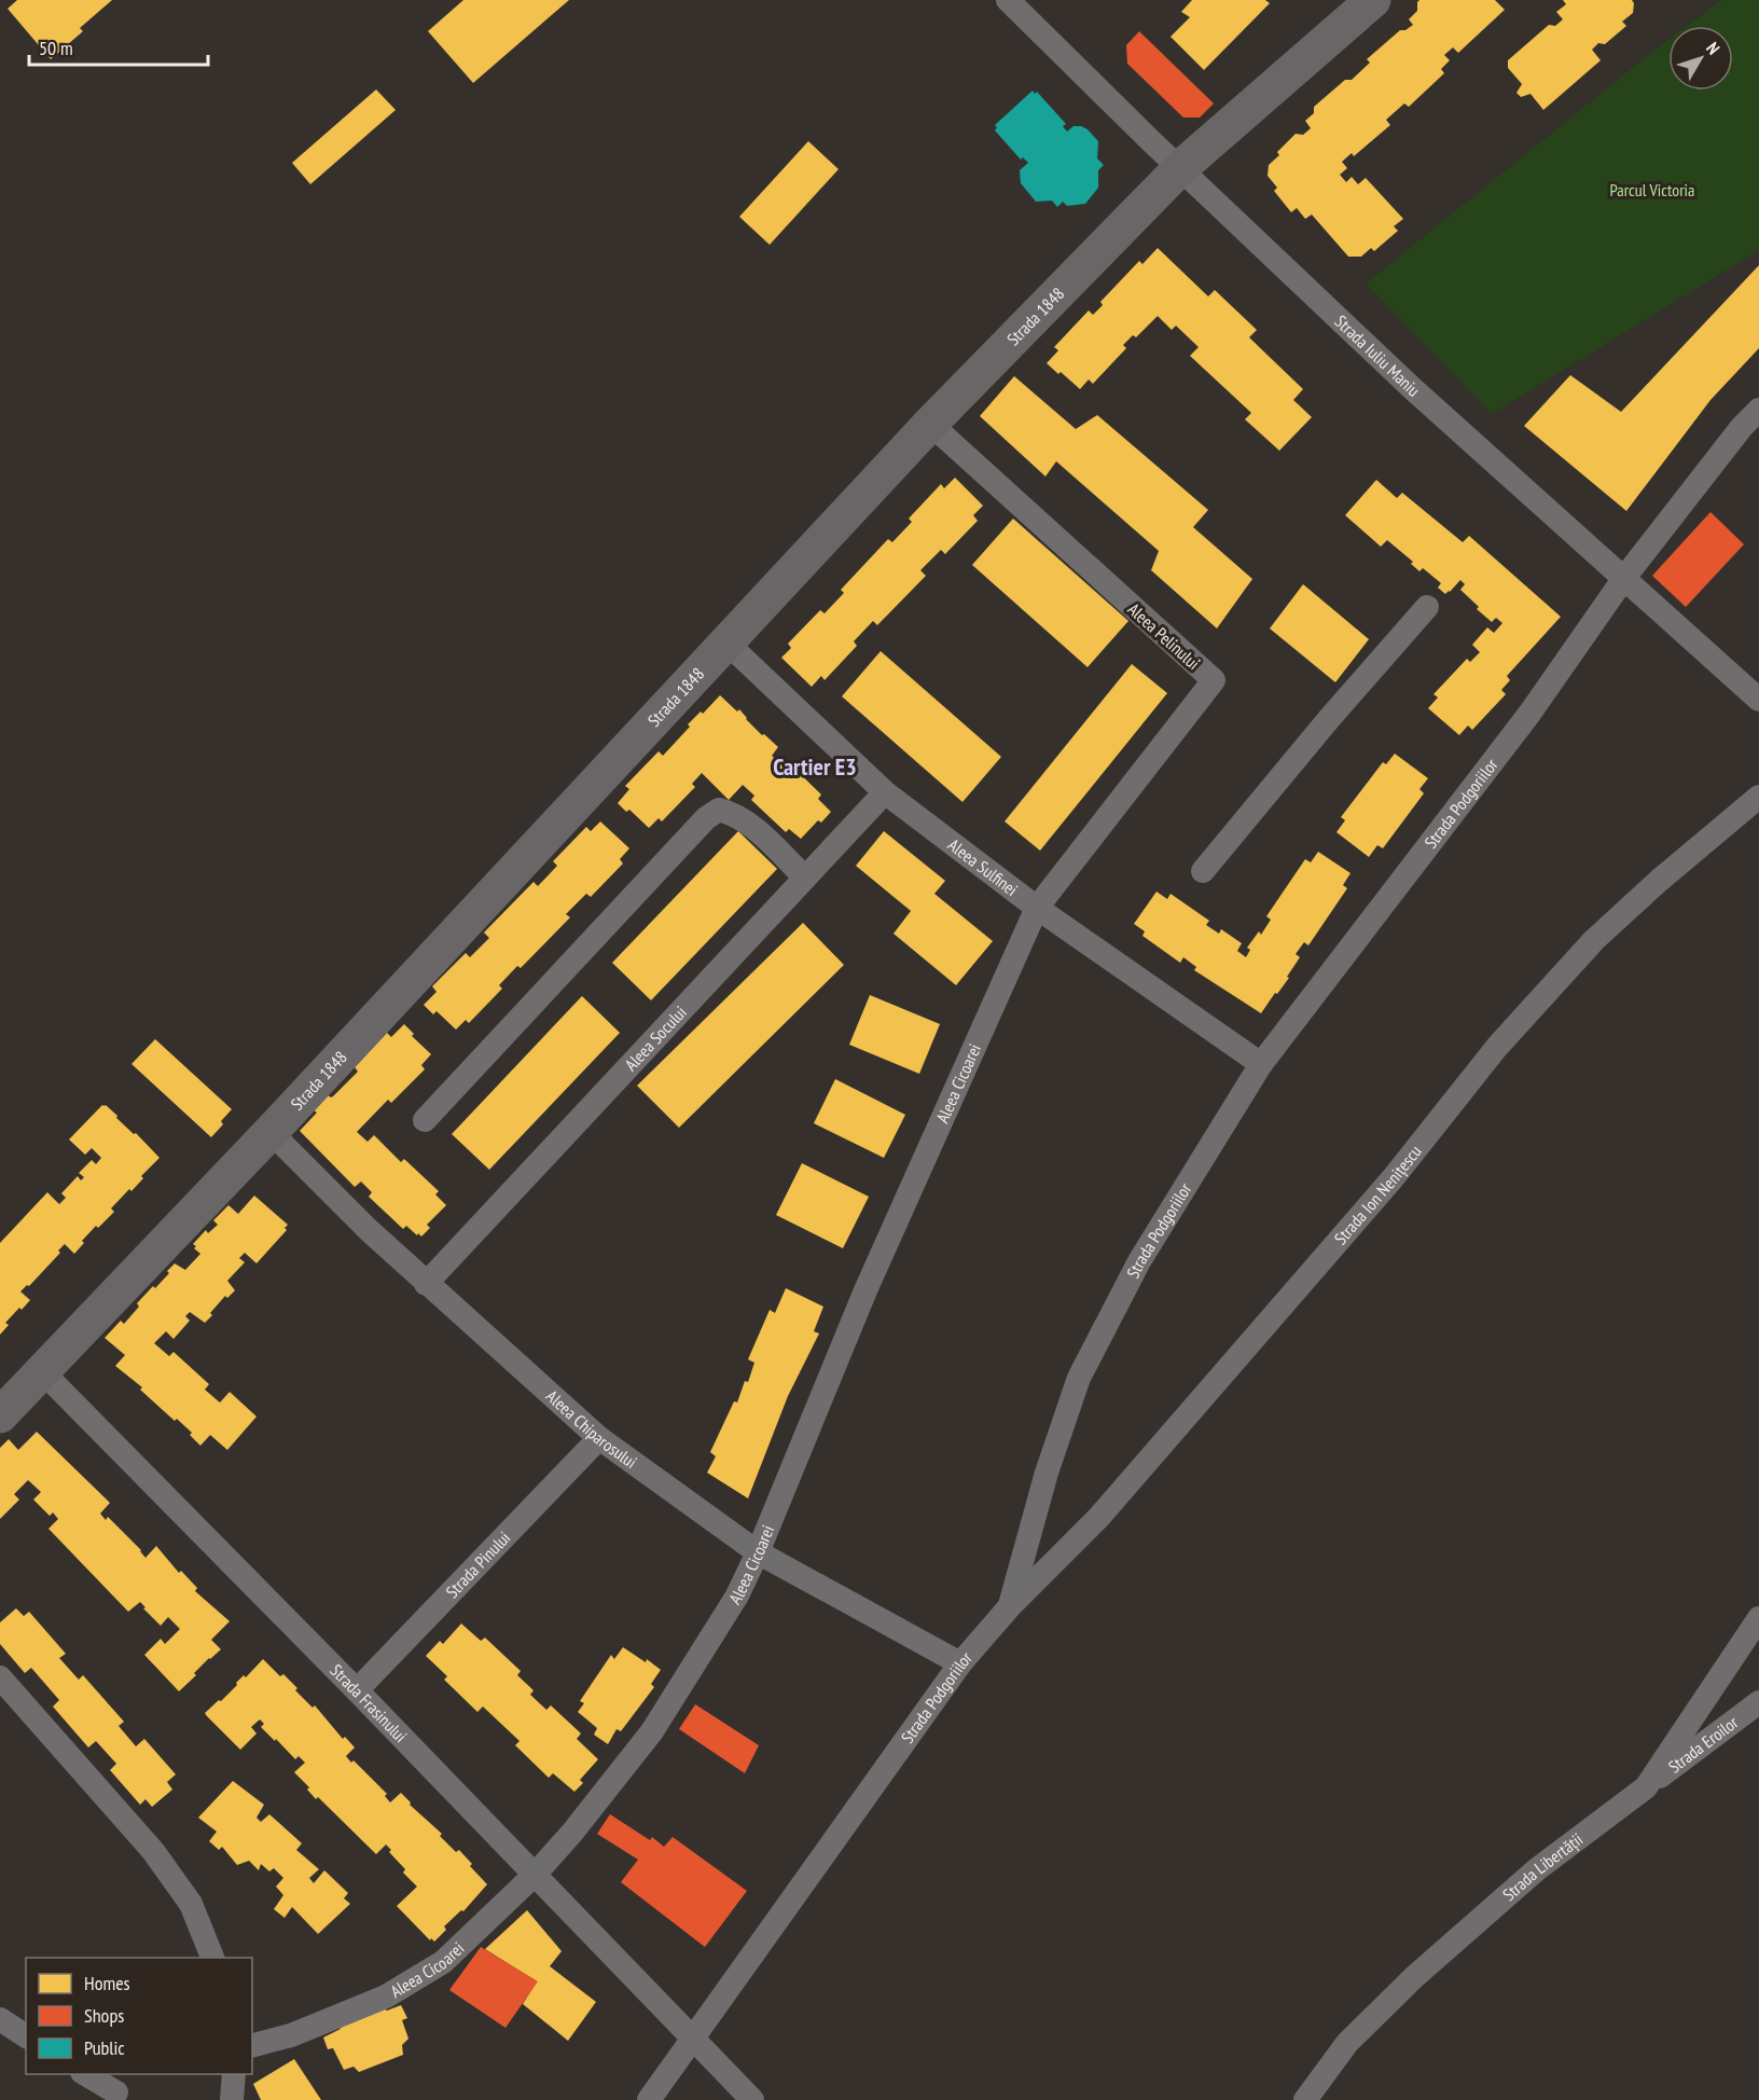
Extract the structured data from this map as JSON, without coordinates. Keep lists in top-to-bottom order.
{
  "streets": {
    "main road": ["Strada 1848"],
    "street": [
      "Strada Iuliu Maniu",
      "Aleea Pelinului",
      "Strada Podgoriilor",
      "Aleea Sulfinei",
      "Aleea Socului",
      "Aleea Cicoarei",
      "Strada Ion Nenițescu",
      "Aleea Chiparosului",
      "Strada Pinului",
      "Strada Frasinului",
      "Strada Eroilor",
      "Strada Libertății"
    ]
  },
  "crossings": [
    ["Strada 1848", "Strada Iuliu Maniu"],
    ["Strada 1848", "Aleea Pelinului"],
    ["Strada 1848", "Aleea Sulfinei"],
    ["Strada 1848", "Aleea Chiparosului"],
    ["Strada 1848", "Strada Frasinului"],
    ["Strada Iuliu Maniu", "Strada Podgoriilor"],
    ["Aleea Pelinului", "Aleea Sulfinei"],
    ["Aleea Pelinului", "Aleea Cicoarei"],
    ["Strada Podgoriilor", "Aleea Sulfinei"],
    ["Strada Podgoriilor", "Strada Ion Nenițescu"],
    ["Strada Podgoriilor", "Aleea Chiparosului"],
    ["Strada Podgoriilor", "Strada Frasinului"],
    ["Aleea Sulfinei", "Aleea Socului"],
    ["Aleea Sulfinei", "Aleea Cicoarei"],
    ["Aleea Socului", "Aleea Chiparosului"],
    ["Aleea Cicoarei", "Aleea Chiparosului"],
    ["Aleea Cicoarei", "Strada Frasinului"],
    ["Aleea Chiparosului", "Strada Pinului"],
    ["Strada Pinului", "Strada Frasinului"],
    ["Strada Eroilor", "Strada Libertății"]
  ],
  "districts": ["Cartier E3"],
  "parks": ["Parcul Victoria"],
  "legend": ["Homes", "Shops", "Public"],
  "scale_bar": "50 m",
  "north": "top right"
}
